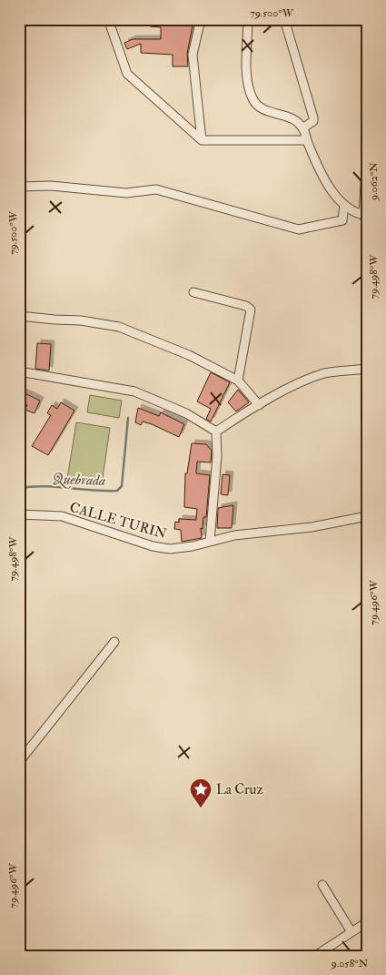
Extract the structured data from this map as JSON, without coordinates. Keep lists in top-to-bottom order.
{
  "streets": {
    "street": ["CALLE TURIN"]
  },
  "water": ["Quebrada"],
  "places": {
    "place": ["La Cruz"]
  },
  "coordinates": [
    "79.500°W",
    "9.062°N",
    "79.498°W",
    "79.496°W",
    "9.058°N"
  ]
}
